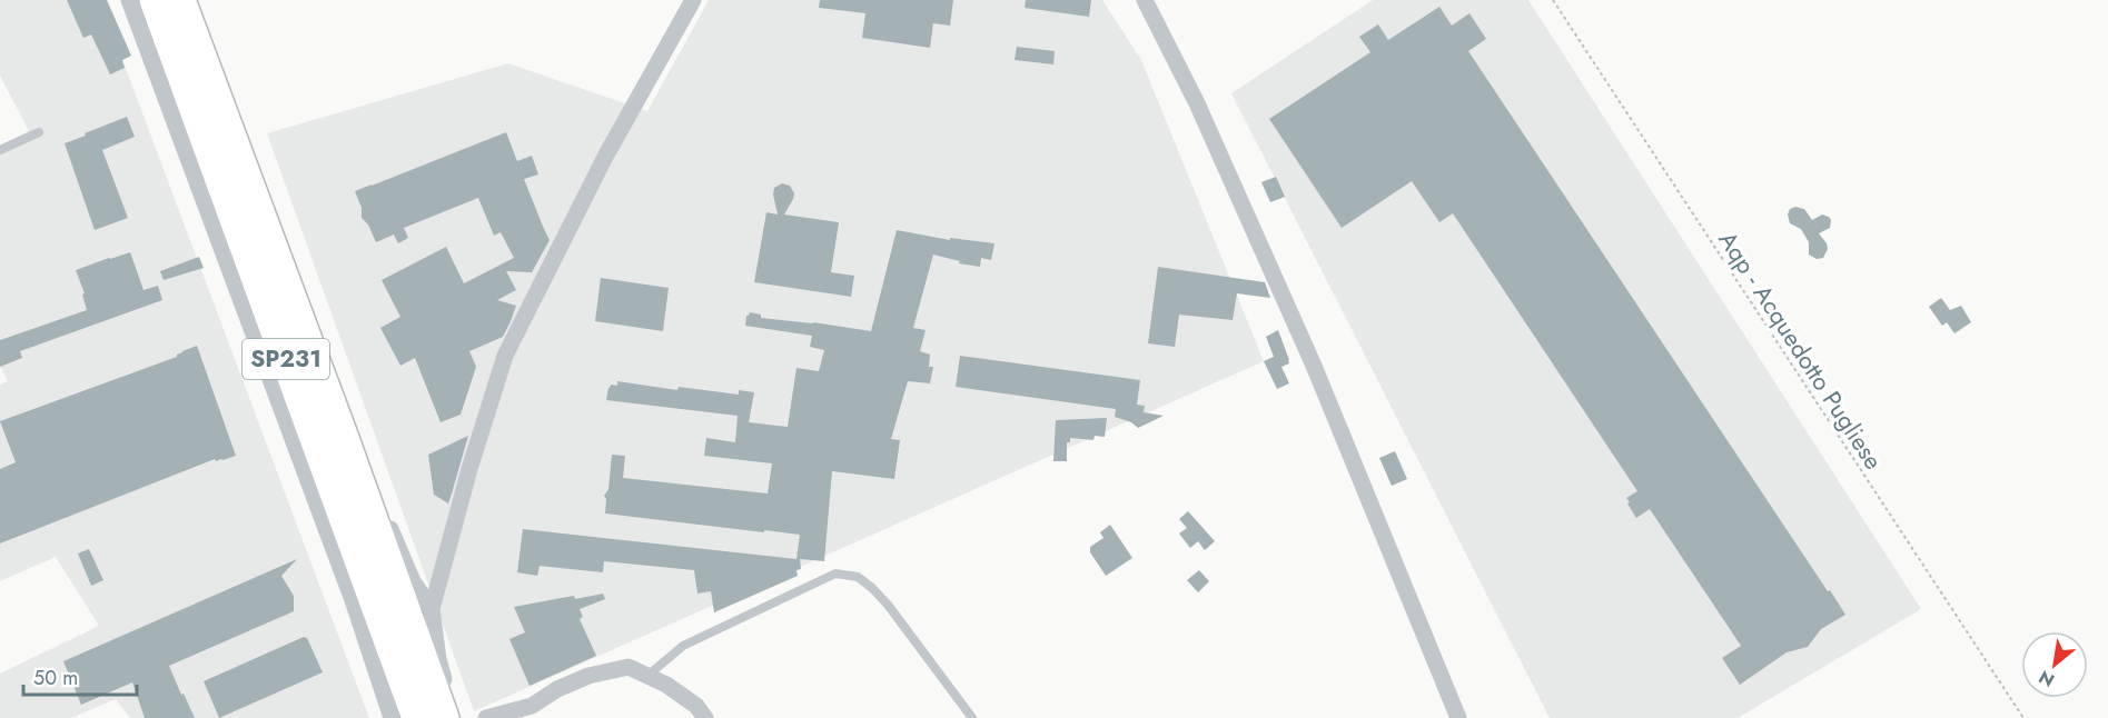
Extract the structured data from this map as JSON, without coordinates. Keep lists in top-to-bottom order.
{
  "streets": {
    "highway": ["SP231"],
    "path": ["Aqp - Acquedotto Pugliese"]
  },
  "scale_bar": "50 m",
  "north": "bottom left"
}
